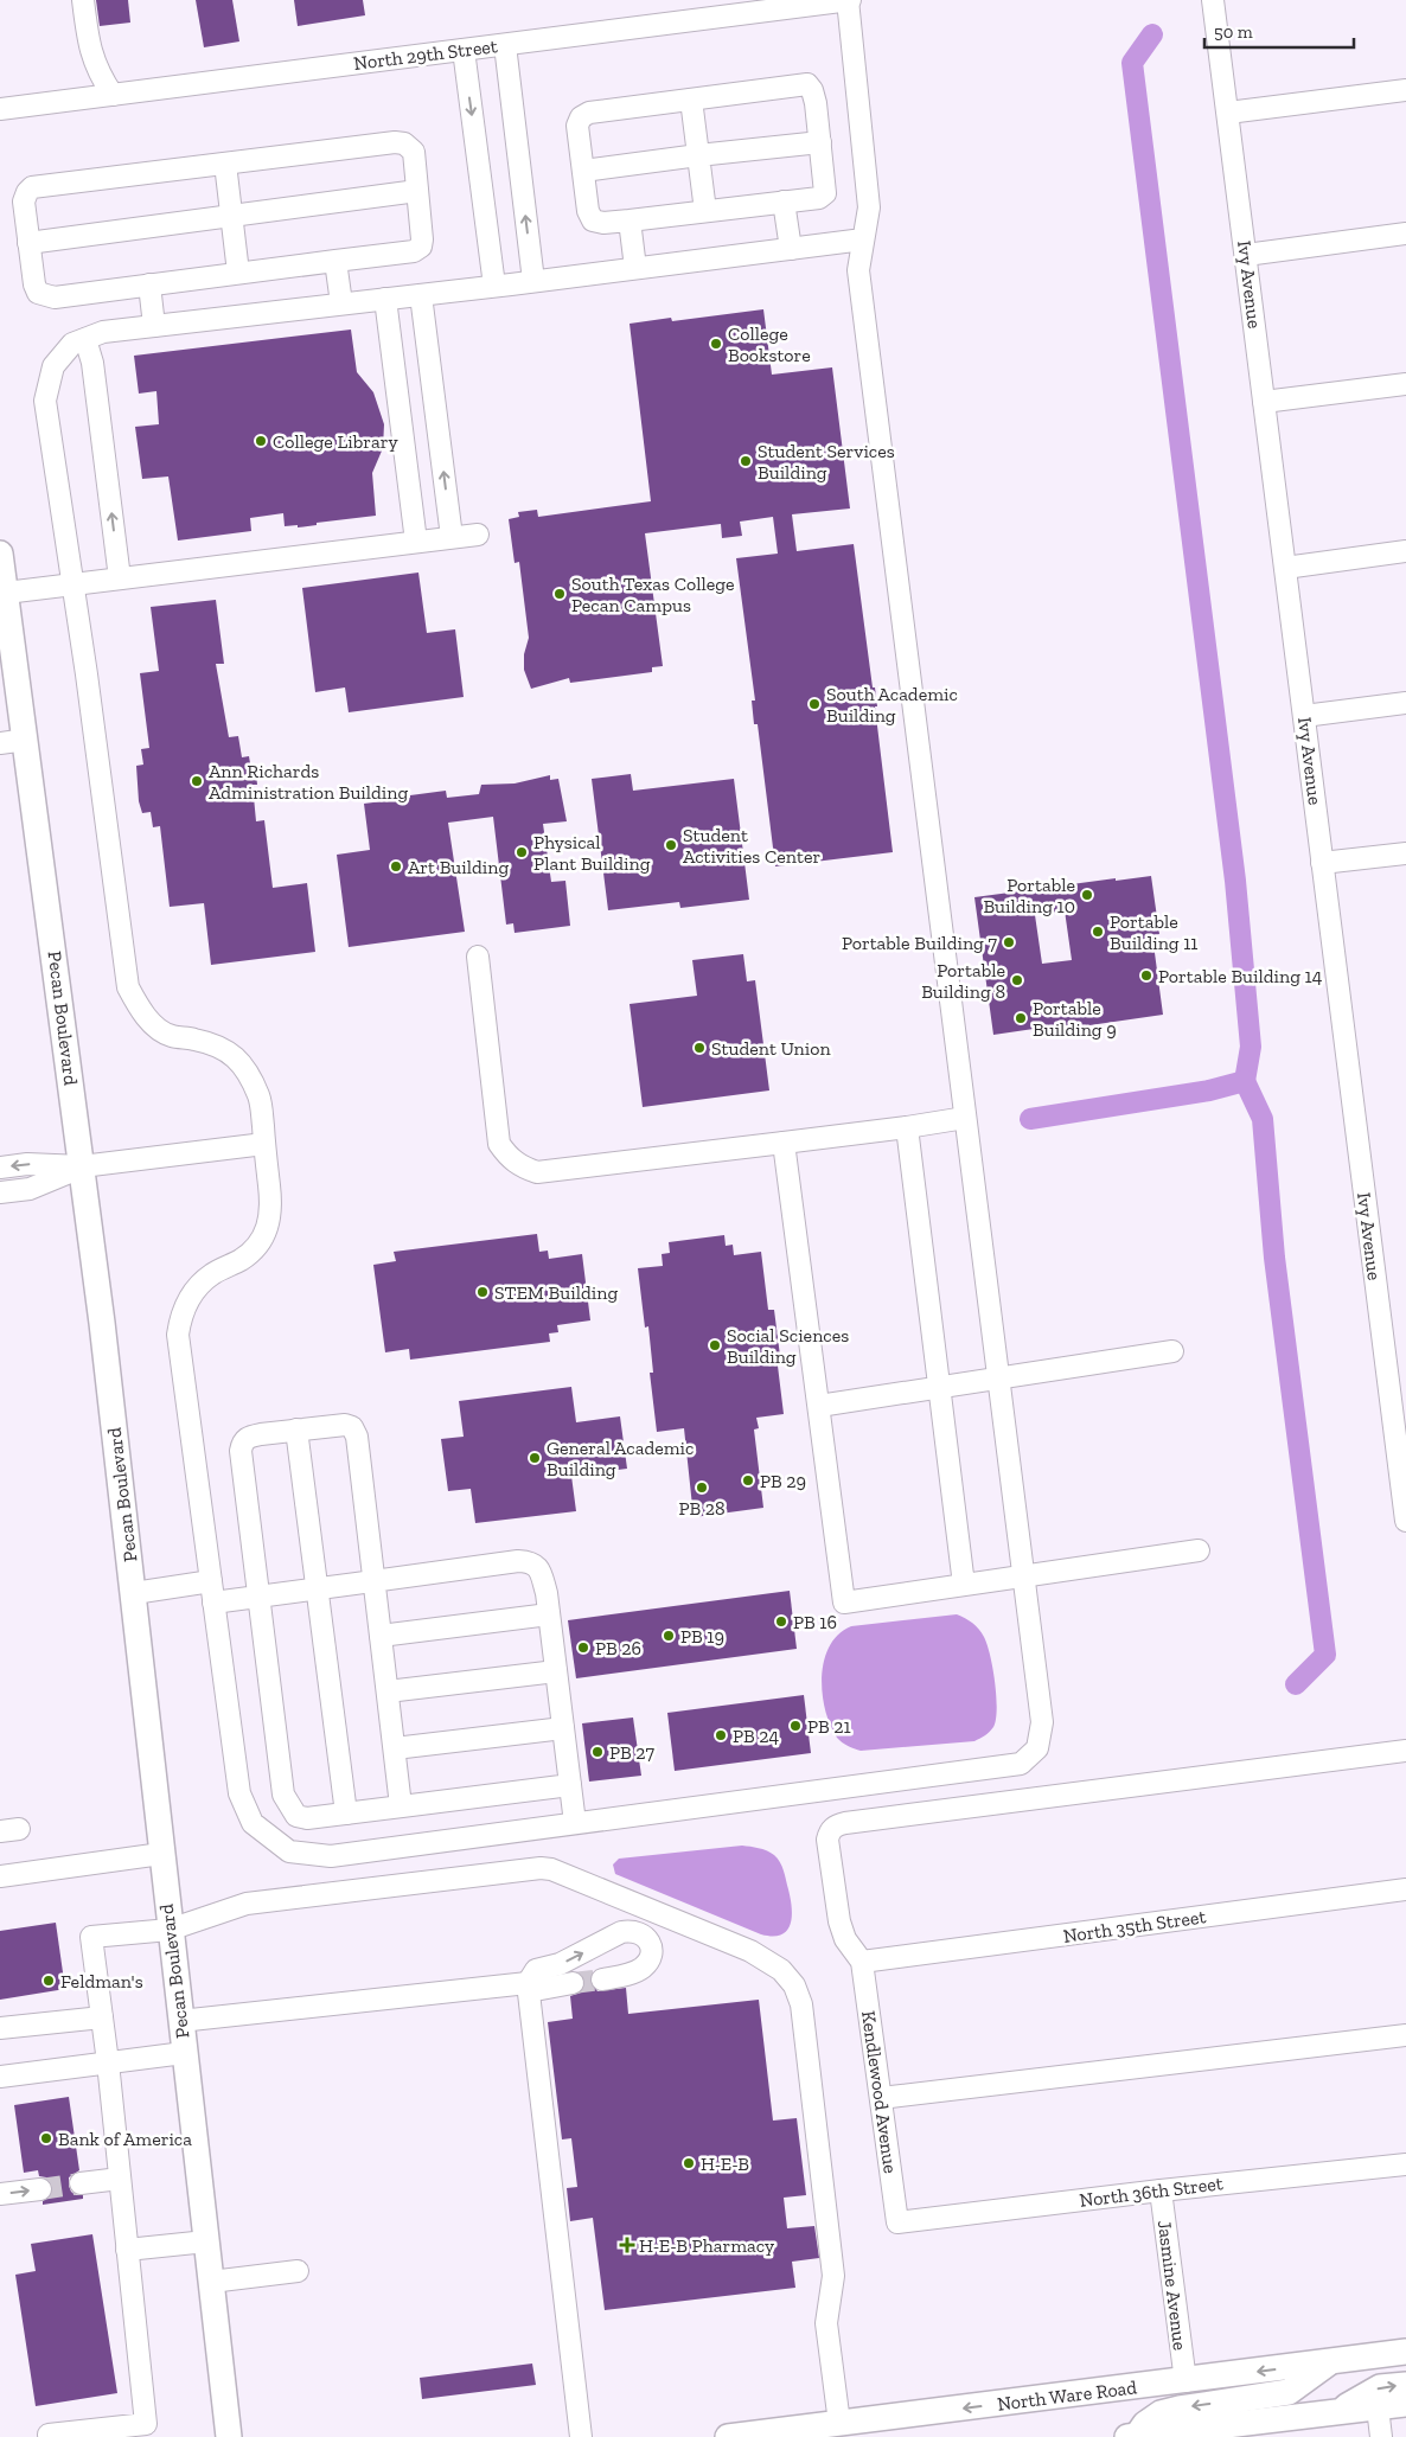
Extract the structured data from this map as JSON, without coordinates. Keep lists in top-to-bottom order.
{
  "streets": {
    "main road": ["Pecan Boulevard", "North Ware Road"],
    "street": [
      "North 29th Street",
      "Ivy Avenue",
      "North 35th Street",
      "Kendlewood Avenue",
      "North 36th Street",
      "Jasmine Avenue"
    ]
  },
  "crossings": [
    ["North 35th Street", "Kendlewood Avenue"],
    ["Kendlewood Avenue", "North 36th Street"],
    ["North 36th Street", "Jasmine Avenue"],
    ["Jasmine Avenue", "North Ware Road"]
  ],
  "places": {
    "other": [
      "College Bookstore",
      "College Library",
      "Student Services Building",
      "South Texas College Pecan Campus",
      "South Academic Building",
      "Ann Richards Administration Building",
      "Student Activities Center",
      "Physical Plant Building",
      "Art Building",
      "Portable Building 10",
      "Portable Building 11",
      "Portable Building 7",
      "Portable Building 14",
      "Portable Building 8",
      "Portable Building 9",
      "Student Union",
      "STEM Building",
      "Social Sciences Building",
      "General Academic Building",
      "PB 29",
      "PB 28",
      "PB 16",
      "PB 19",
      "PB 26",
      "PB 21",
      "PB 24",
      "PB 27",
      "Feldman's",
      "Bank of America",
      "H-E-B"
    ],
    "health": ["H-E-B Pharmacy"]
  },
  "scale_bar": "50 m"
}
